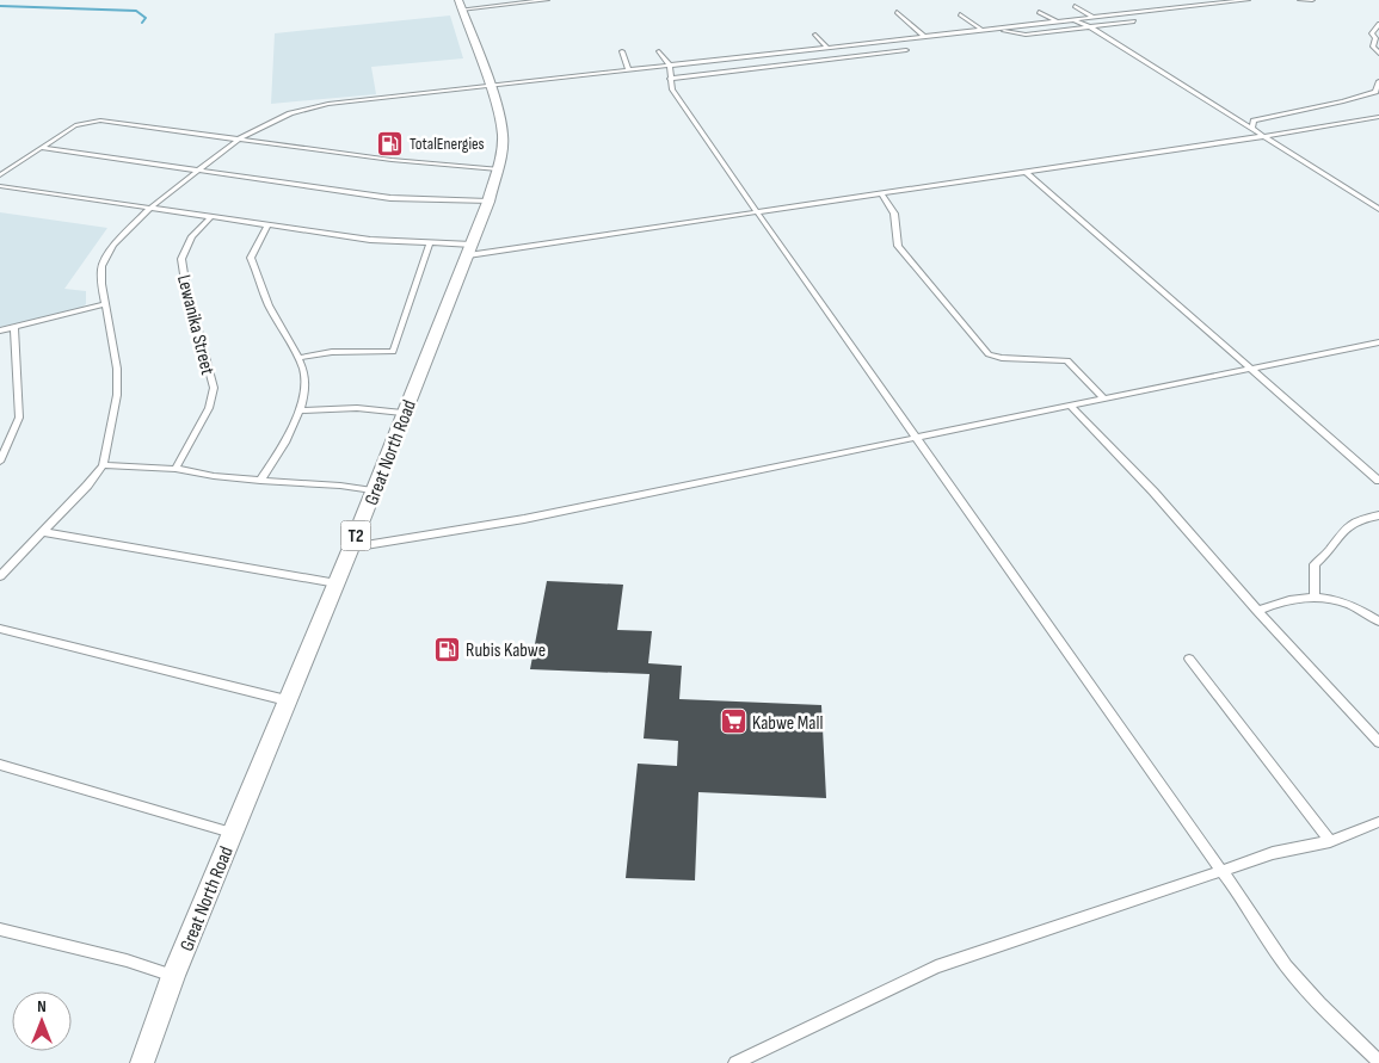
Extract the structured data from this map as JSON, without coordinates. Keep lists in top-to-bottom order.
{
  "streets": {
    "highway": ["Great North Road", "T2"],
    "street": ["Lewanika Street"]
  },
  "places": {
    "fuel station": ["TotalEnergies", "Rubis Kabwe"],
    "supermarket": ["Kabwe Mall"]
  },
  "north": "top"
}
